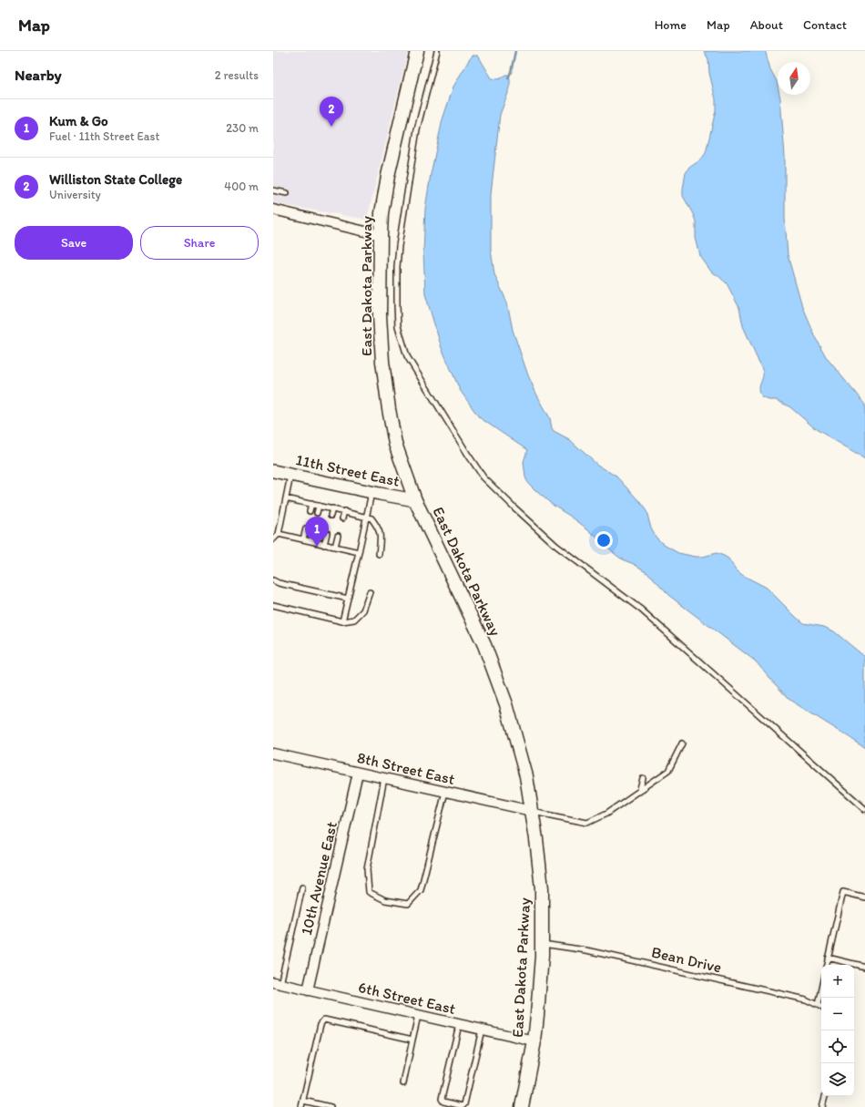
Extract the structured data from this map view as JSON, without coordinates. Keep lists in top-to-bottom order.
{
  "streets": {
    "main road": ["East Dakota Parkway"],
    "street": [
      "11th Street East",
      "8th Street East",
      "10th Avenue East",
      "6th Street East"
    ],
    "lane": ["Bean Drive"]
  },
  "crossings": [
    ["East Dakota Parkway", "11th Street East"],
    ["East Dakota Parkway", "8th Street East"],
    ["East Dakota Parkway", "Bean Drive"],
    ["East Dakota Parkway", "6th Street East"],
    ["8th Street East", "10th Avenue East"],
    ["10th Avenue East", "6th Street East"]
  ],
  "north": "top",
  "page": {
    "header": "Map",
    "nav": [
      "Home",
      "Map",
      "About",
      "Contact"
    ],
    "heading": ["Nearby", "2 results"],
    "pins": ["2", "1"],
    "list": [
      {
        "mark": "1",
        "name": "Kum & Go",
        "note": "Fuel · 11th Street East",
        "value": "230 m"
      },
      {
        "mark": "2",
        "name": "Williston State College",
        "note": "University",
        "value": "400 m"
      }
    ],
    "buttons": ["Save", "Share"],
    "map_buttons": ["+", "−"]
  }
}
